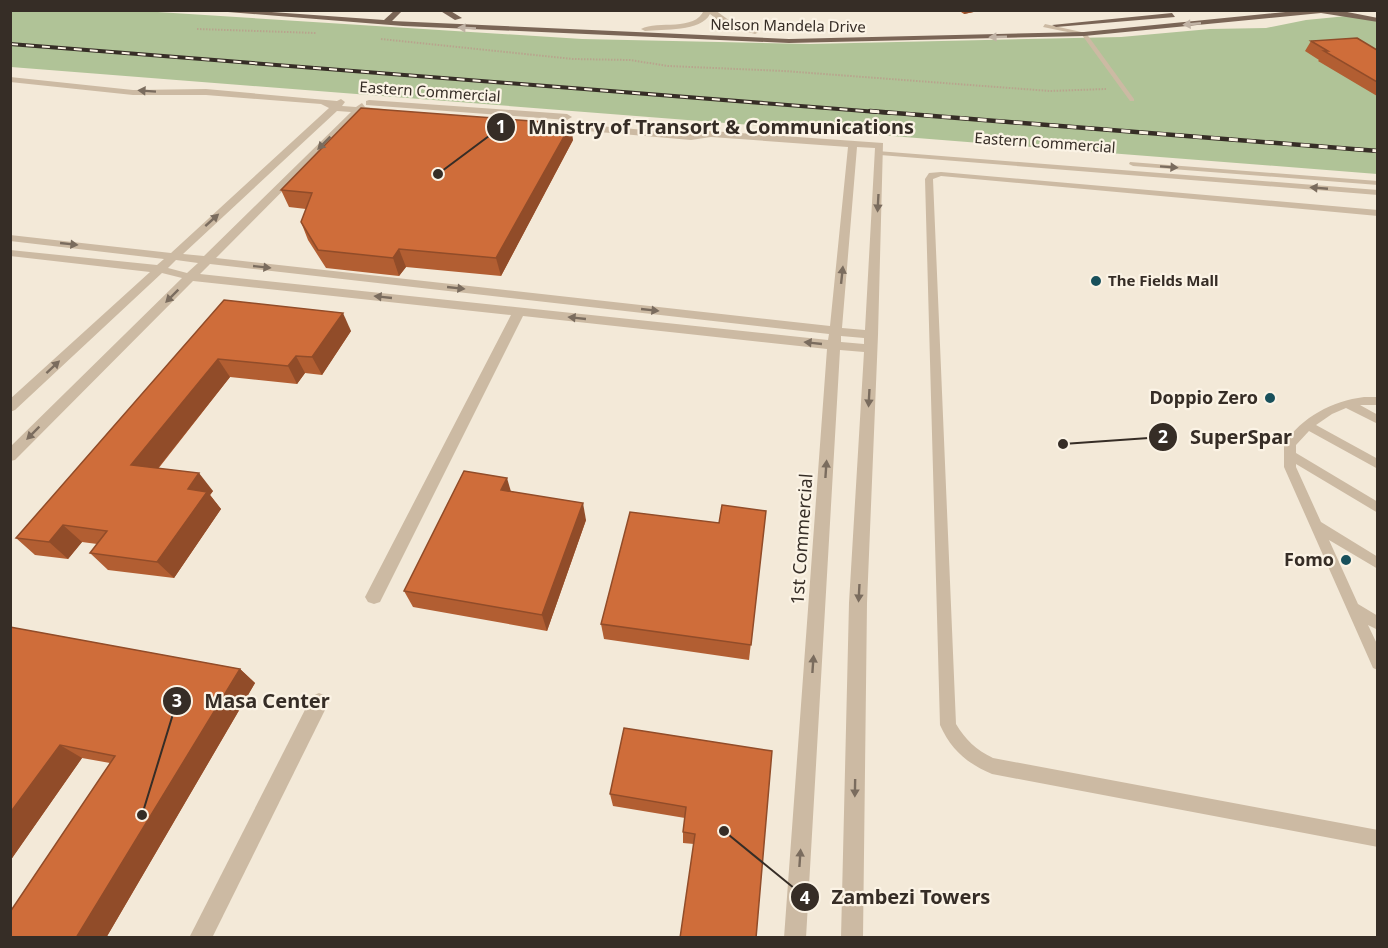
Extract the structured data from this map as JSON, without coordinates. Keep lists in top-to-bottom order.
{
  "streets": {
    "main road": ["Nelson Mandela Drive"],
    "street": ["Eastern Commercial", "1st Commercial"]
  },
  "crossings": [
    ["Eastern Commercial", "1st Commercial"]
  ],
  "places": [
    "Mnistry of Transort & Communications",
    "The Fields Mall",
    "Doppio Zero",
    "SuperSpar",
    "Fomo",
    "Masa Center",
    "Zambezi Towers"
  ]
}
